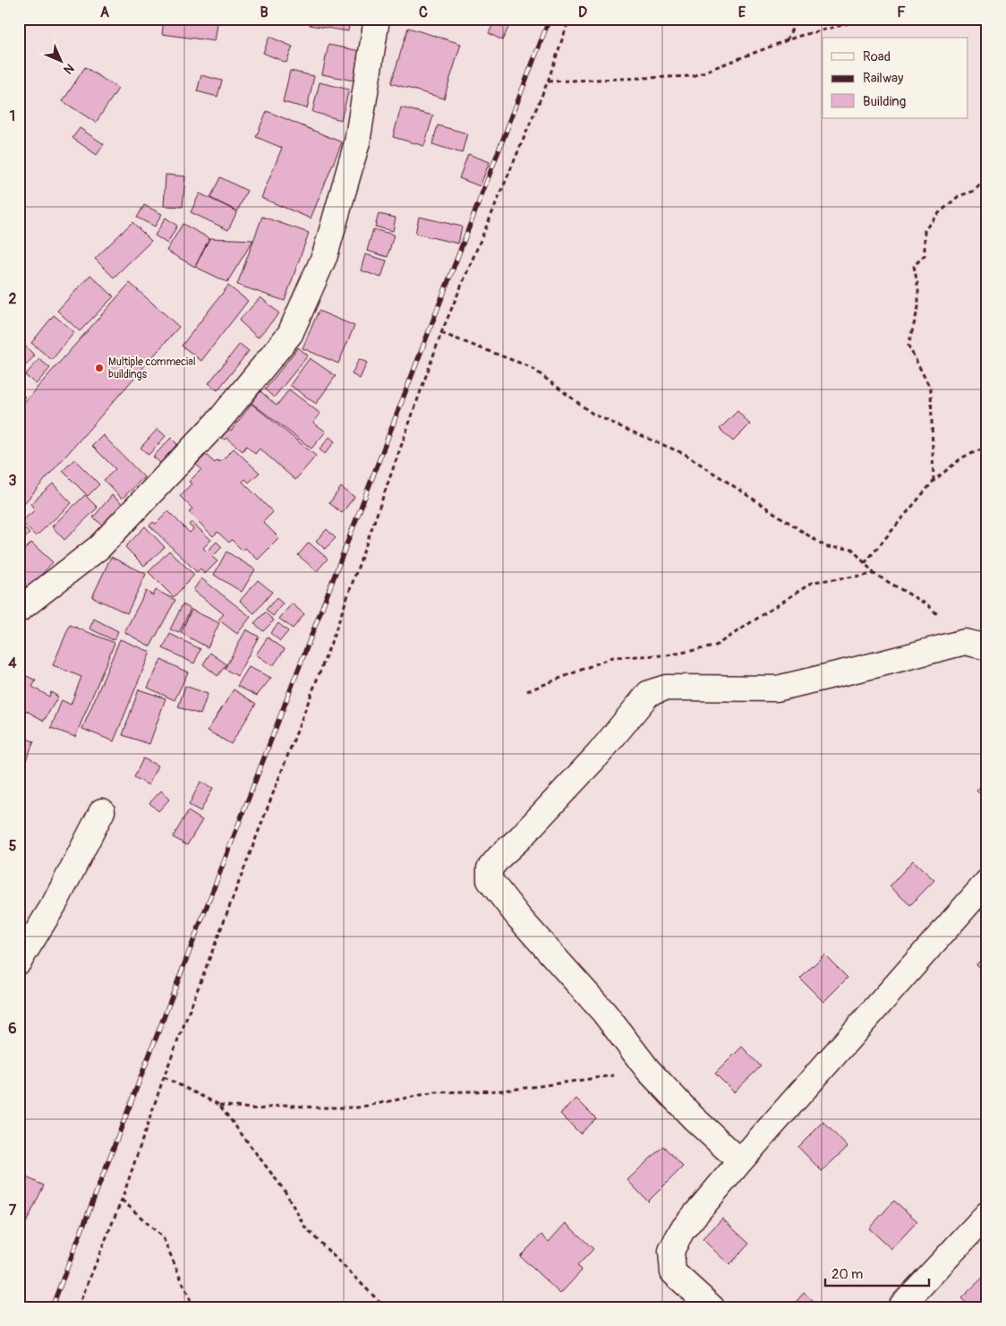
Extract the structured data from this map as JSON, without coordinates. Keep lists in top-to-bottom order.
{
  "places": ["Multiple commecial buildings"],
  "legend": ["Road", "Railway", "Building"],
  "scale_bar": "20 m",
  "north": "bottom right",
  "grid": {
    "columns": [
      "A",
      "B",
      "C",
      "D",
      "E",
      "F"
    ],
    "rows": [
      "1",
      "2",
      "3",
      "4",
      "5",
      "6",
      "7"
    ]
  }
}
